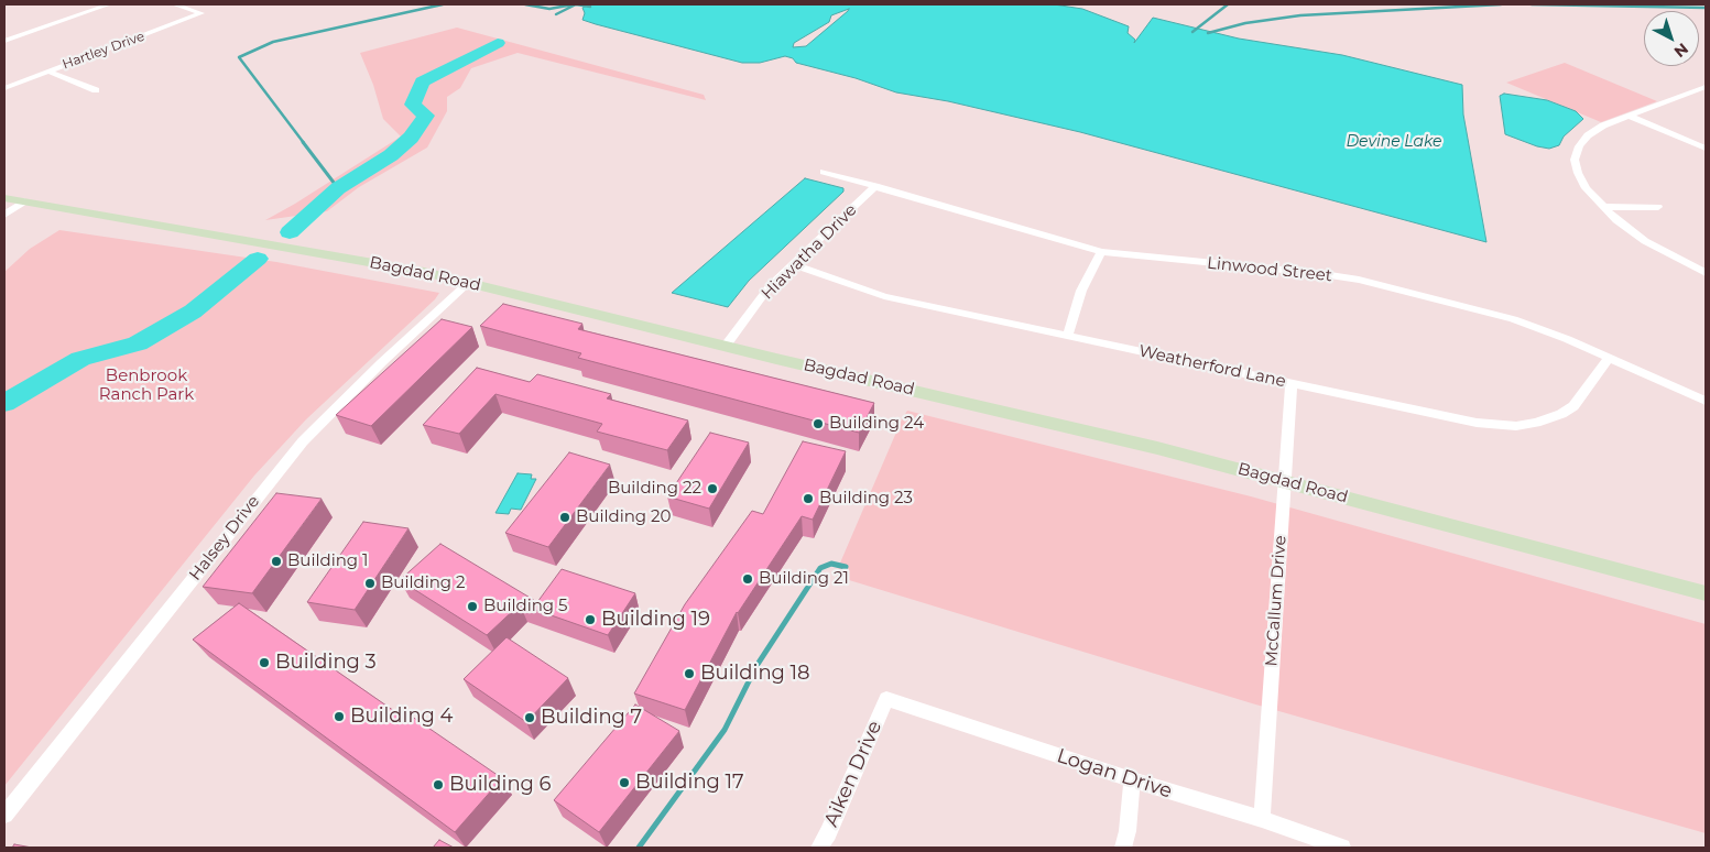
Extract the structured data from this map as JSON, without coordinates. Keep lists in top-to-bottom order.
{
  "streets": {
    "street": [
      "Hartley Drive",
      "Hiawatha Drive",
      "Linwood Street",
      "Bagdad Road",
      "Weatherford Lane",
      "Halsey Drive",
      "McCallum Drive",
      "Aiken Drive",
      "Logan Drive"
    ]
  },
  "crossings": [
    ["Hiawatha Drive", "Linwood Street"],
    ["Hiawatha Drive", "Bagdad Road"],
    ["Hiawatha Drive", "Weatherford Lane"],
    ["Linwood Street", "Weatherford Lane"],
    ["Bagdad Road", "Halsey Drive"],
    ["Bagdad Road", "McCallum Drive"],
    ["Weatherford Lane", "McCallum Drive"],
    ["McCallum Drive", "Logan Drive"],
    ["Aiken Drive", "Logan Drive"]
  ],
  "water": ["Devine Lake"],
  "parks": ["Benbrook Ranch Park"],
  "places": [
    "Building 24",
    "Building 22",
    "Building 23",
    "Building 20",
    "Building 1",
    "Building 21",
    "Building 2",
    "Building 5",
    "Building 19",
    "Building 3",
    "Building 18",
    "Building 4",
    "Building 7",
    "Building 17",
    "Building 6"
  ],
  "north": "bottom right"
}
